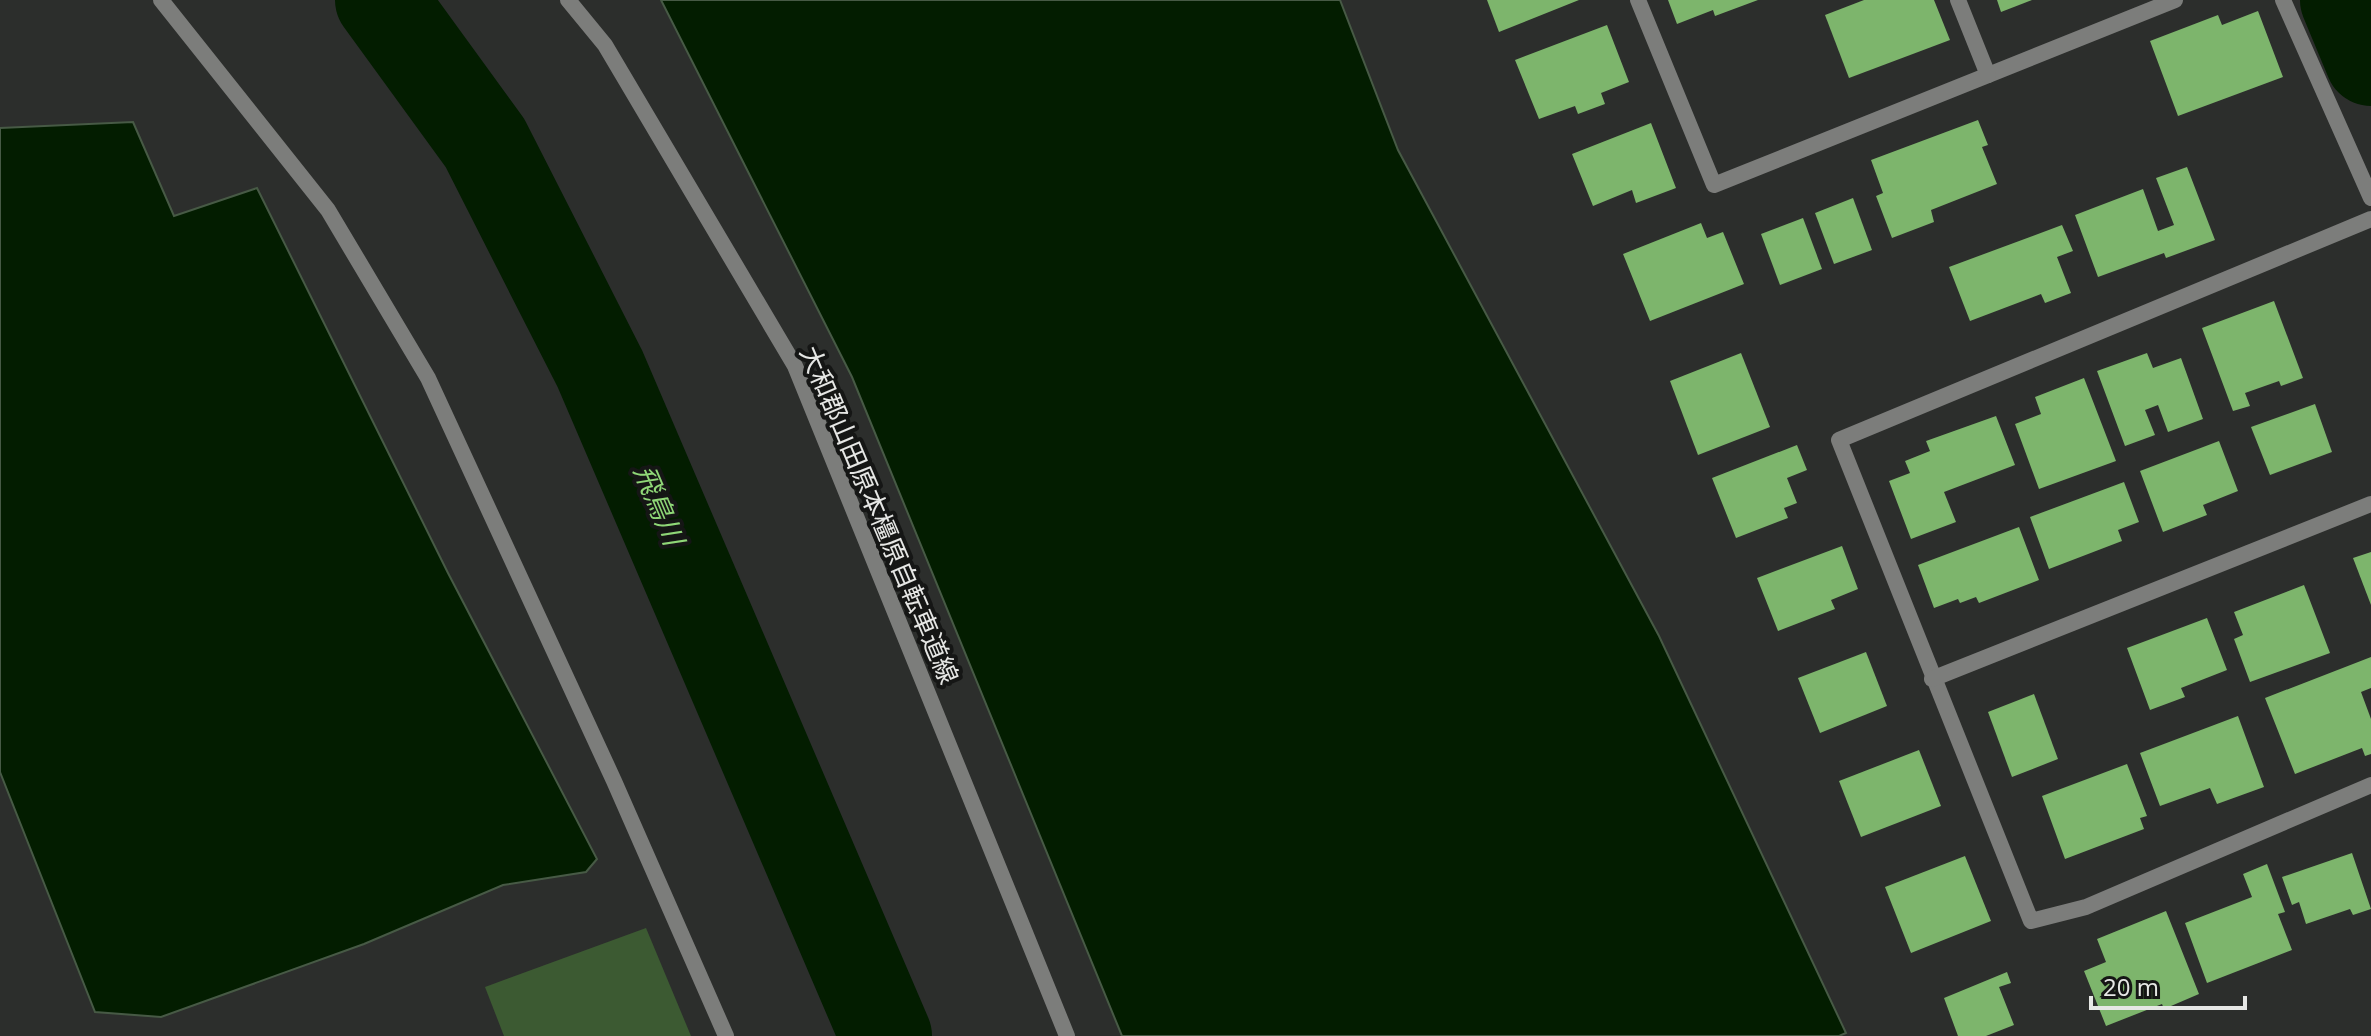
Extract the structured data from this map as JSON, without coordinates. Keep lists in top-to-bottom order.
{
  "streets": {
    "street": ["大和郡山田原本橿原自転車道線"]
  },
  "water": ["飛鳥川"],
  "scale_bar": "20 m"
}
